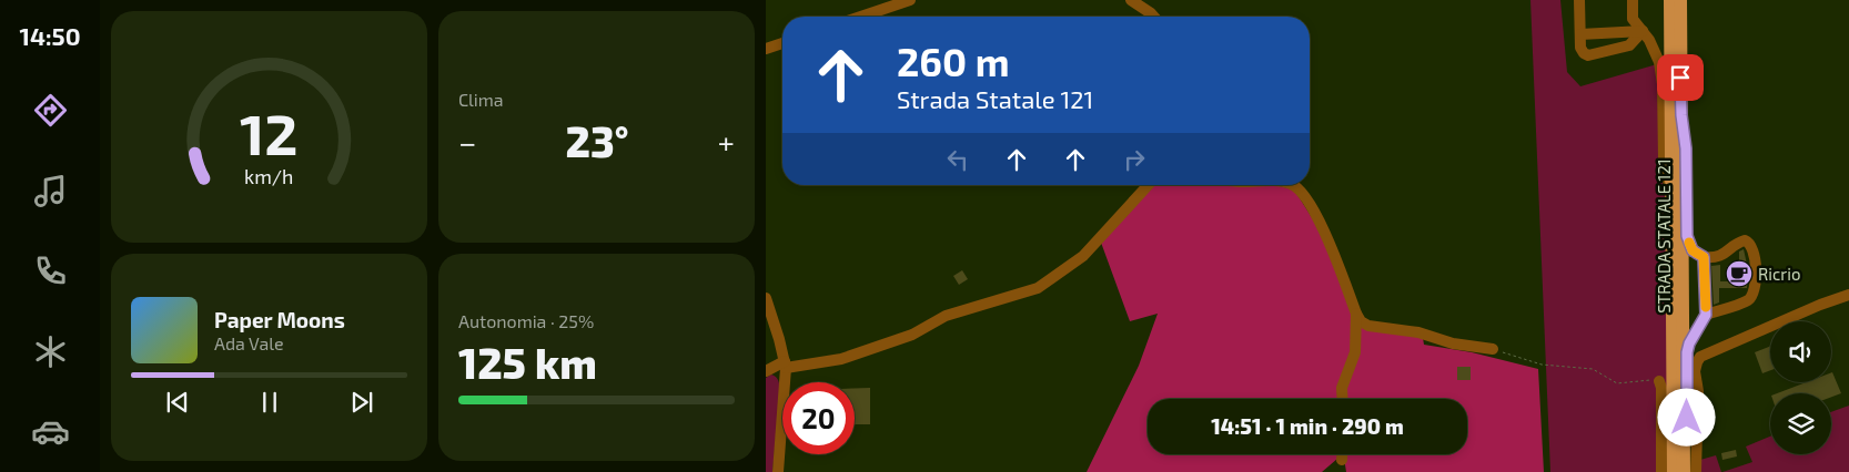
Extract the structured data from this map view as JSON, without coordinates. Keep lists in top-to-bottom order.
{
  "streets": {
    "main road": ["STRADA STATALE 121"]
  },
  "places": {
    "cafe": ["Ricrio"]
  },
  "page": {
    "tabs": "14:50",
    "tile": [
      "Clima",
      ["Autonomia · 25%", "125 km"]
    ],
    "turn": ["260 m", "Strada Statale 121"],
    "heat": ["−", "23°", "+"],
    "song": ["Paper Moons", "Ada Vale"],
    "limit": "20",
    "trip": "14:51 · 1 min · 290 m",
    "gauge": ["12", "km/h"]
  }
}
